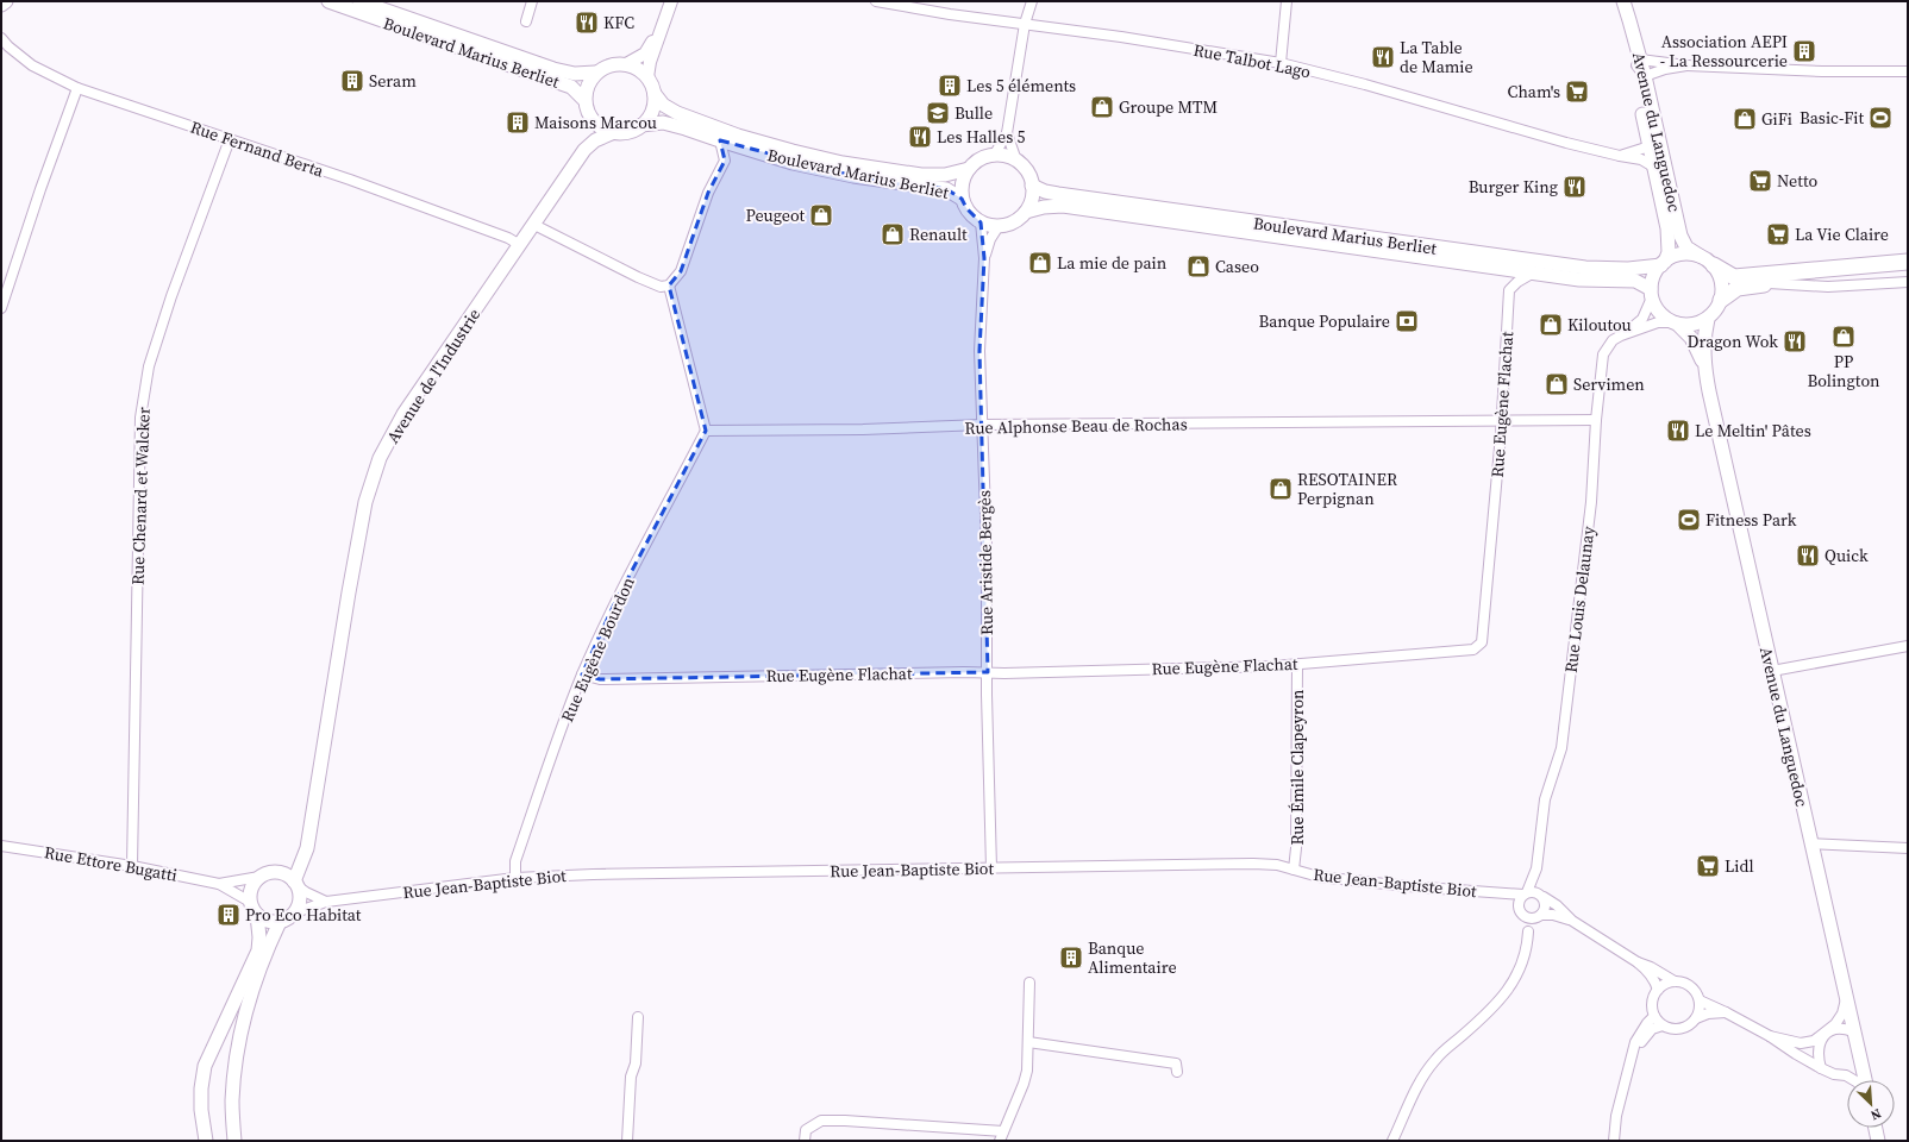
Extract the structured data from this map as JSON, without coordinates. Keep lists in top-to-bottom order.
{
  "streets": {
    "main road": ["Boulevard Marius Berliet", "Avenue du Languedoc", "Avenue de l'Industrie"],
    "street": [
      "Rue Talbot Lago",
      "Rue Fernand Berta",
      "Rue Eugène Flachat",
      "Rue Alphonse Beau de Rochas",
      "Rue Chenard et Walcker",
      "Rue Aristide Bergès",
      "Rue Louis Delaunay",
      "Rue Eugène Bourdon",
      "Rue Émile Clapeyron",
      "Rue Ettore Bugatti",
      "Rue Jean-Baptiste Biot"
    ]
  },
  "crossings": [
    ["Boulevard Marius Berliet", "Avenue du Languedoc"],
    ["Boulevard Marius Berliet", "Avenue de l'Industrie"],
    ["Boulevard Marius Berliet", "Rue Eugène Flachat"],
    ["Boulevard Marius Berliet", "Rue Aristide Bergès"],
    ["Boulevard Marius Berliet", "Rue Louis Delaunay"],
    ["Rue Talbot Lago", "Avenue du Languedoc"],
    ["Avenue du Languedoc", "Rue Louis Delaunay"],
    ["Rue Fernand Berta", "Avenue de l'Industrie"],
    ["Rue Fernand Berta", "Rue Chenard et Walcker"],
    ["Avenue de l'Industrie", "Rue Ettore Bugatti"],
    ["Avenue de l'Industrie", "Rue Jean-Baptiste Biot"],
    ["Rue Eugène Flachat", "Rue Alphonse Beau de Rochas"],
    ["Rue Eugène Flachat", "Rue Aristide Bergès"],
    ["Rue Eugène Flachat", "Rue Eugène Bourdon"],
    ["Rue Eugène Flachat", "Rue Émile Clapeyron"],
    ["Rue Alphonse Beau de Rochas", "Rue Aristide Bergès"],
    ["Rue Alphonse Beau de Rochas", "Rue Louis Delaunay"],
    ["Rue Alphonse Beau de Rochas", "Rue Eugène Bourdon"],
    ["Rue Chenard et Walcker", "Rue Ettore Bugatti"],
    ["Rue Aristide Bergès", "Rue Jean-Baptiste Biot"],
    ["Rue Louis Delaunay", "Rue Jean-Baptiste Biot"],
    ["Rue Eugène Bourdon", "Rue Jean-Baptiste Biot"],
    ["Rue Émile Clapeyron", "Rue Jean-Baptiste Biot"],
    ["Rue Ettore Bugatti", "Rue Jean-Baptiste Biot"]
  ],
  "places": {
    "restaurant": [
      "KFC",
      "La Table de Mamie",
      "Les Halles 5",
      "Burger King",
      "Dragon Wok",
      "Le Meltin' Pâtes",
      "Quick"
    ],
    "building": [
      "Association AEPI - La Ressourcerie",
      "Seram",
      "Les 5 éléments",
      "Maisons Marcou",
      "Pro Eco Habitat",
      "Banque Alimentaire"
    ],
    "supermarket": [
      "Cham's",
      "Netto",
      "La Vie Claire",
      "Lidl"
    ],
    "shop": [
      "Groupe MTM",
      "GiFi",
      "Peugeot",
      "Renault",
      "La mie de pain",
      "Caseo",
      "Kiloutou",
      "PP Bolington",
      "Servimen",
      "RESOTAINER Perpignan"
    ],
    "school or university": ["Bulle"],
    "sports": ["Basic-Fit", "Fitness Park"],
    "bank": ["Banque Populaire"]
  },
  "north": "bottom right"
}
